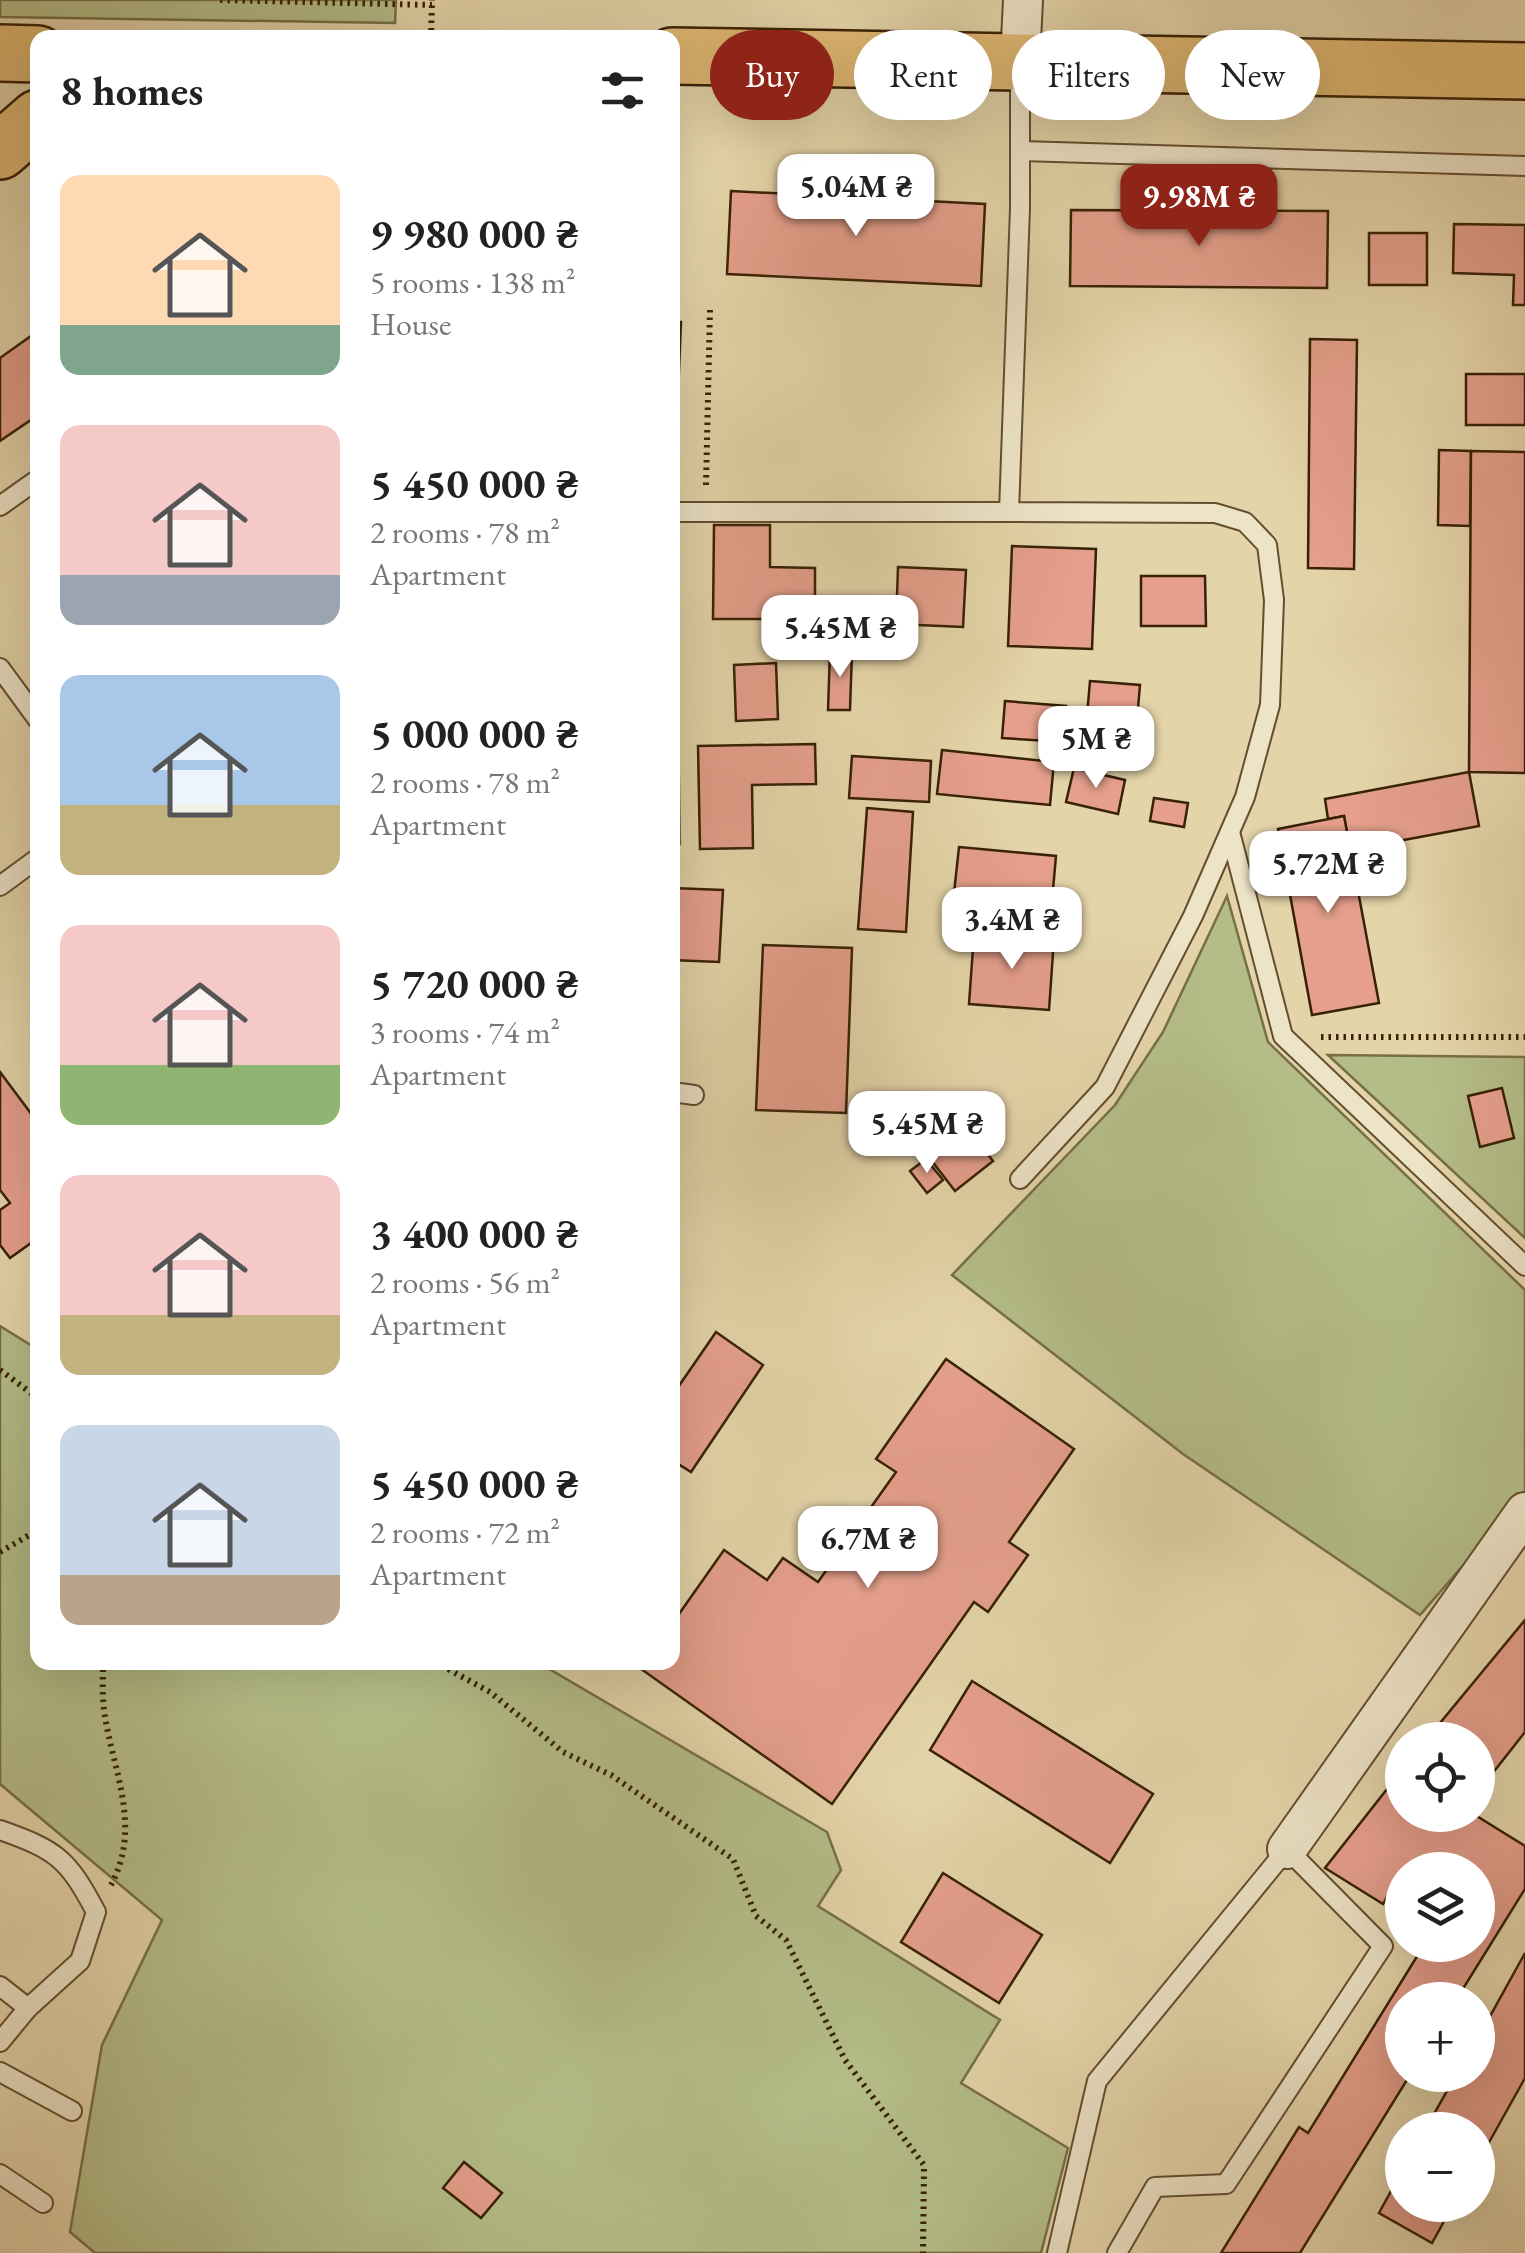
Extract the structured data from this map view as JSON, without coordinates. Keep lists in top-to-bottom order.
{
  "page": {
    "chip": [
      "Buy",
      "Rent",
      "Filters",
      "New"
    ],
    "heading": "8 homes",
    "list": [
      {
        "name": "9 980 000 ₴",
        "note": "5 rooms · 138 m² · House"
      },
      {
        "name": "5 450 000 ₴",
        "note": "2 rooms · 78 m² · Apartment"
      },
      {
        "name": "5 000 000 ₴",
        "note": "2 rooms · 78 m² · Apartment"
      },
      {
        "name": "5 720 000 ₴",
        "note": "3 rooms · 74 m² · Apartment"
      },
      {
        "name": "3 400 000 ₴",
        "note": "2 rooms · 56 m² · Apartment"
      },
      {
        "name": "5 450 000 ₴",
        "note": "2 rooms · 72 m² · Apartment"
      }
    ],
    "price": [
      "5.04M ₴",
      "9.98M ₴",
      "5.45M ₴",
      "5M ₴",
      "5.72M ₴",
      "3.4M ₴",
      "5.45M ₴",
      "6.7M ₴"
    ],
    "map_buttons": ["+", "−"]
  }
}
